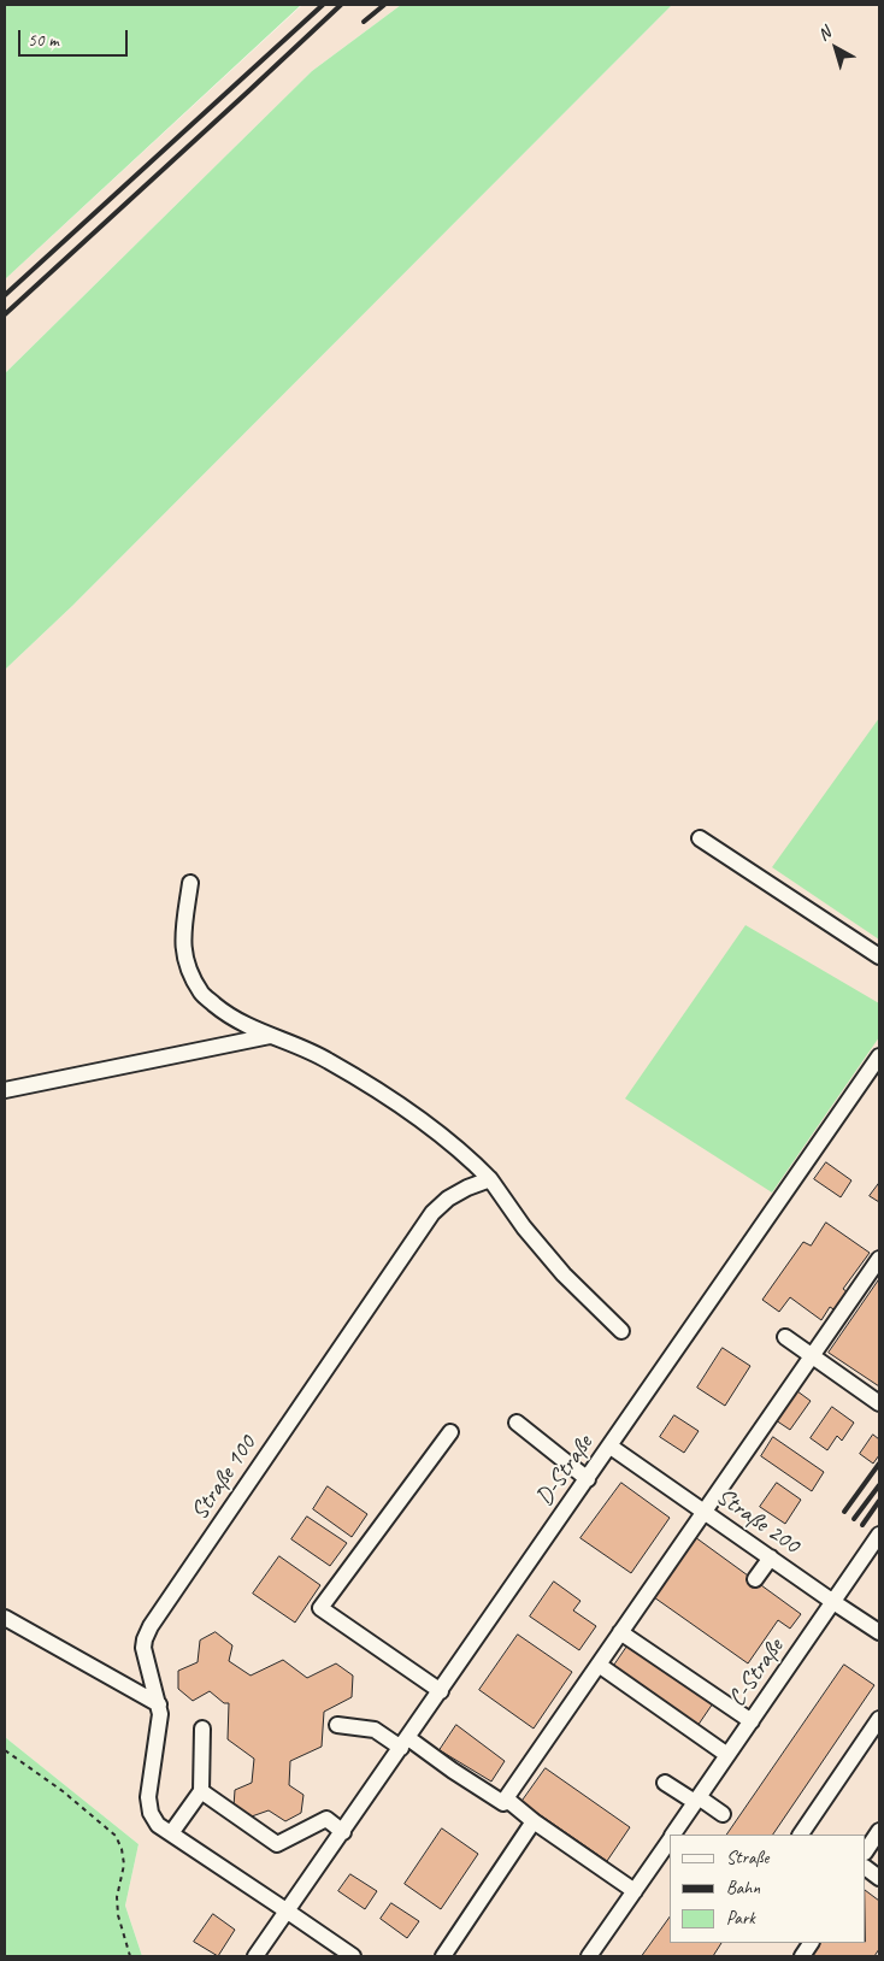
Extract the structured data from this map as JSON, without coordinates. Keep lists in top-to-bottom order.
{
  "streets": {
    "lane": [
      "D-Straße",
      "Straße 100",
      "Straße 200",
      "C-Straße"
    ]
  },
  "crossings": [
    ["D-Straße", "Straße 100"],
    ["D-Straße", "Straße 200"],
    ["Straße 200", "C-Straße"]
  ],
  "legend": ["Straße", "Bahn", "Park"],
  "scale_bar": "50 m",
  "north": "top left"
}
